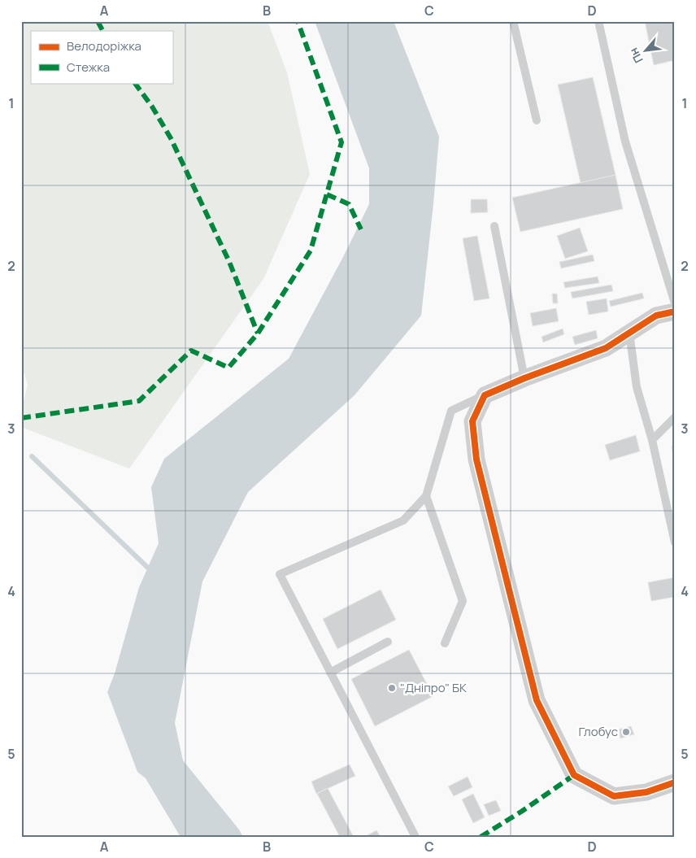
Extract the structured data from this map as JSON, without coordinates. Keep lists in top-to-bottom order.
{
  "places": ["\"Дніпро\" БК", "Глобус"],
  "legend": ["Велодоріжка", "Стежка"],
  "north": "bottom left",
  "grid": {
    "columns": [
      "A",
      "B",
      "C",
      "D"
    ],
    "rows": [
      "1",
      "2",
      "3",
      "4",
      "5"
    ]
  }
}
